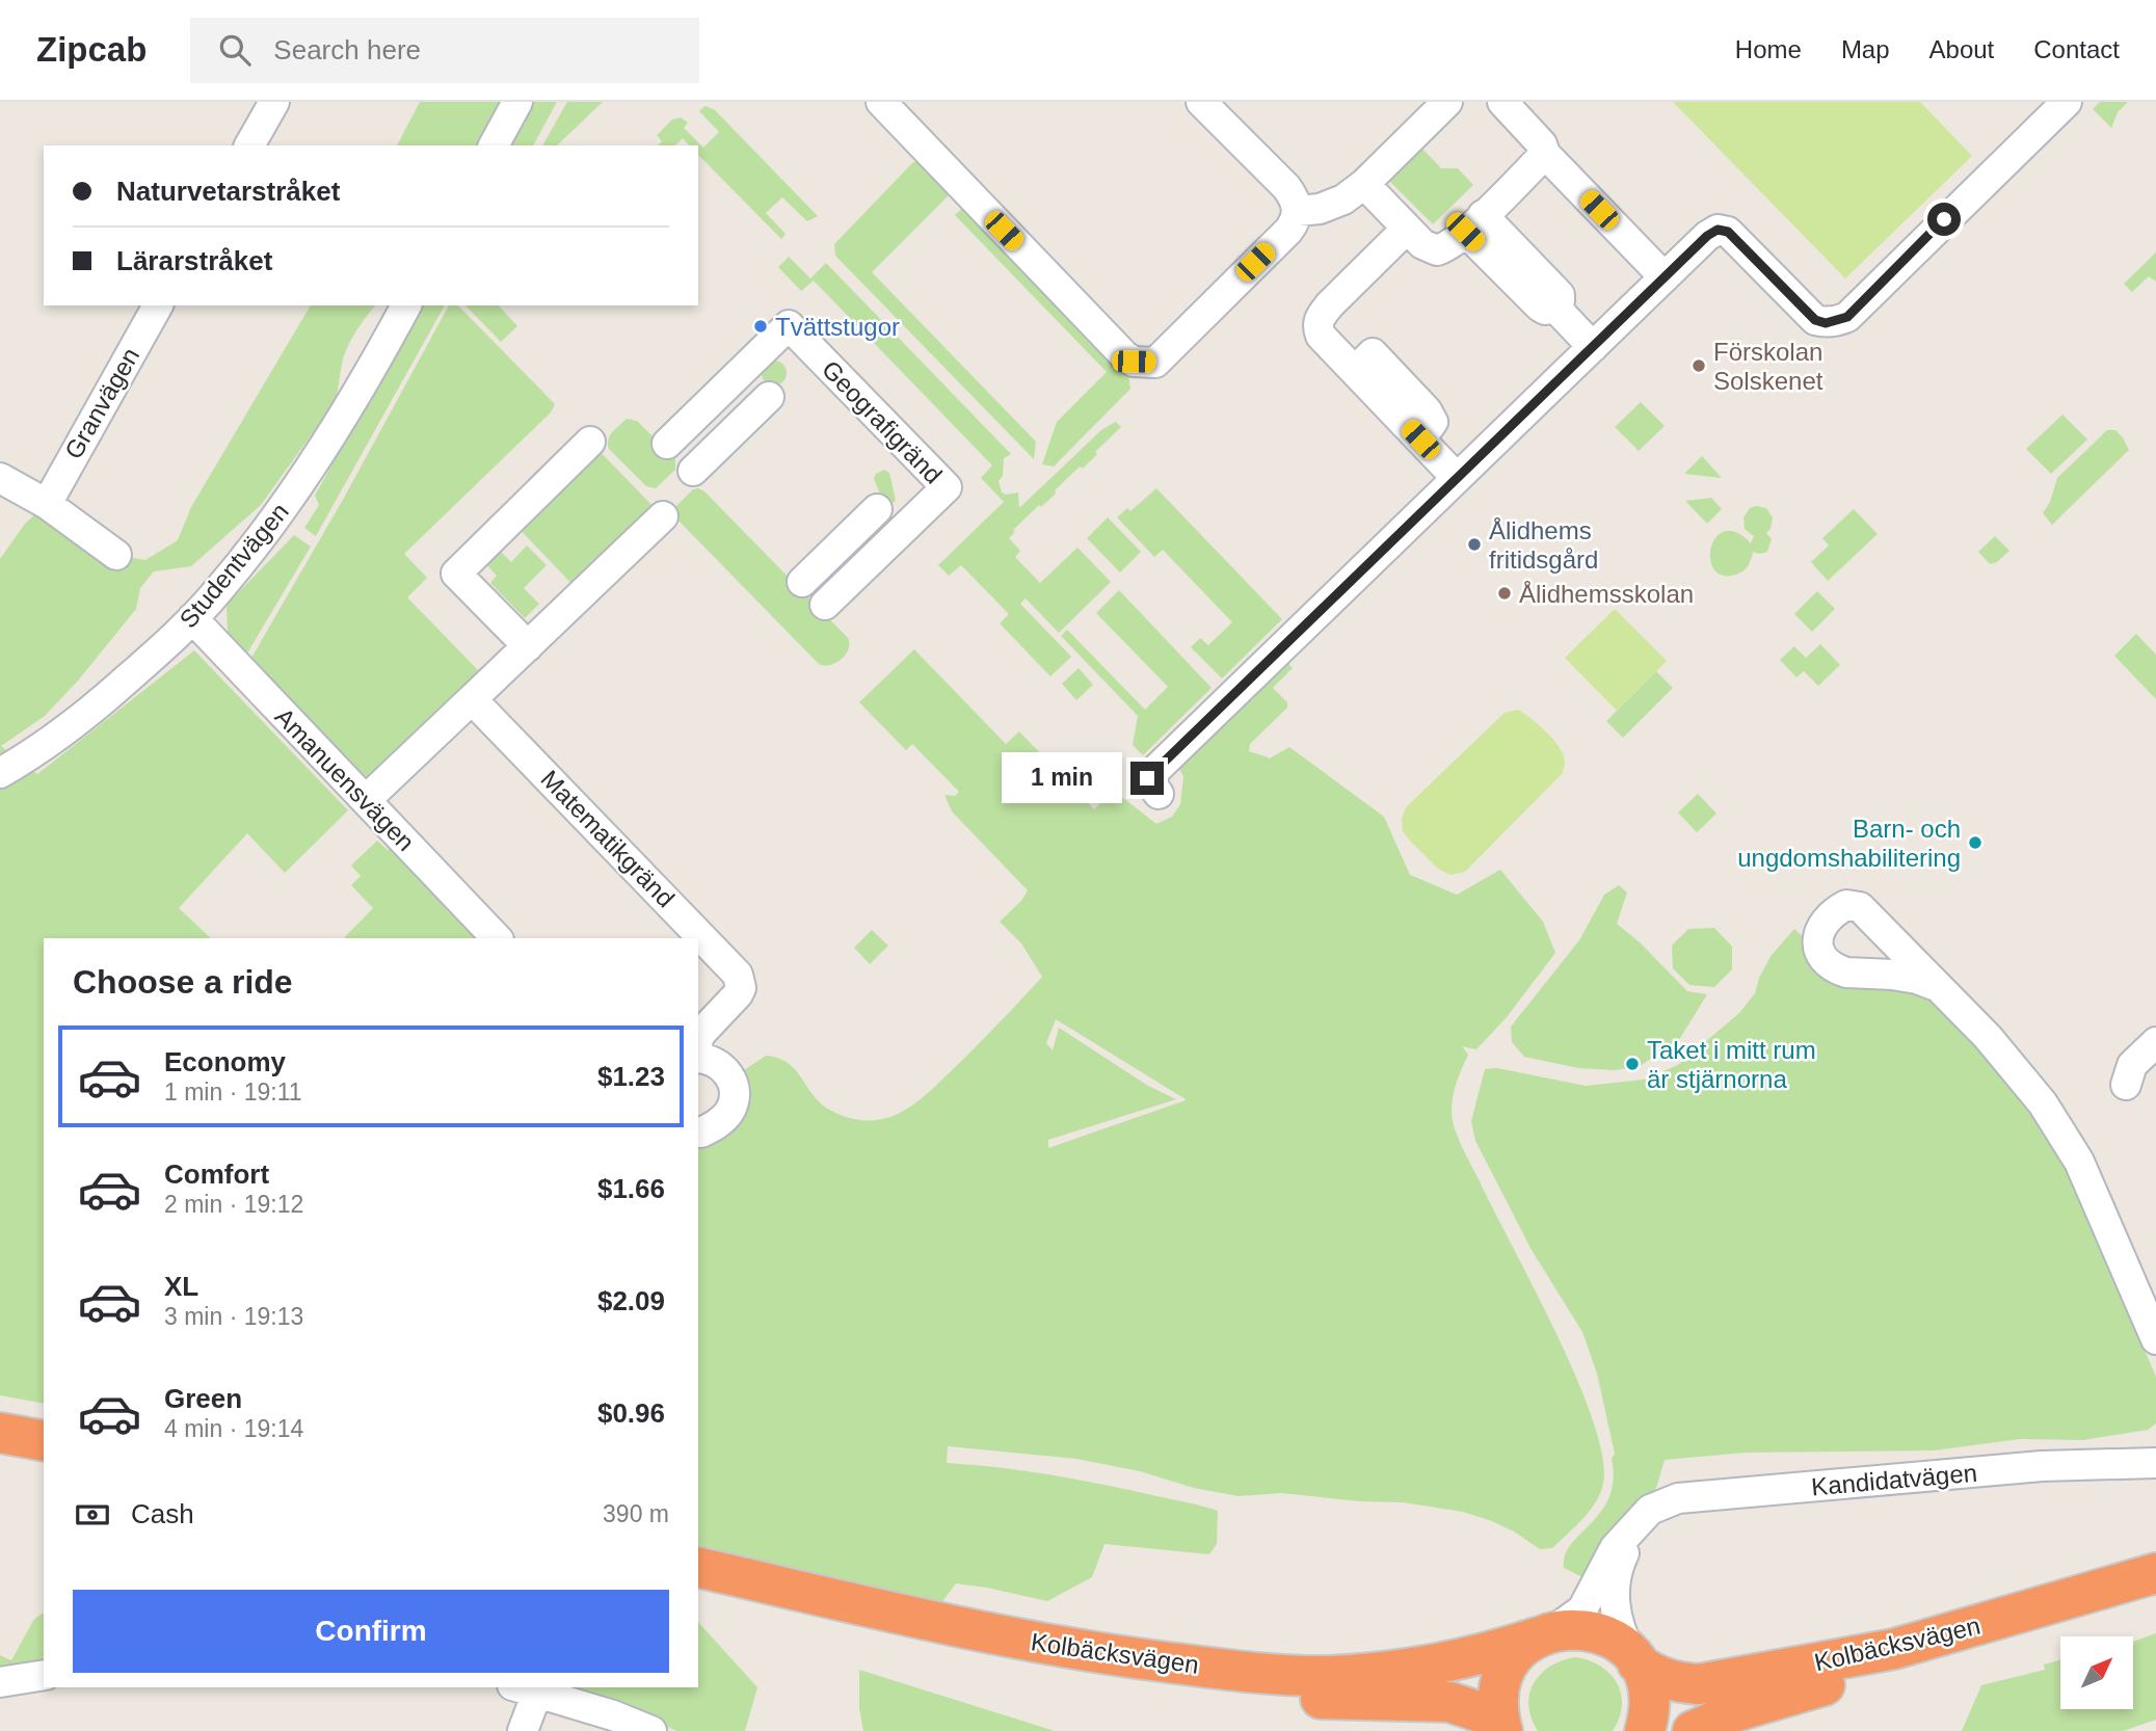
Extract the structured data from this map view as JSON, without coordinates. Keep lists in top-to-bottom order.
{
  "streets": {
    "highway": ["Kolbäcksvägen"],
    "street": [
      "Granvägen",
      "Geografigränd",
      "Studentvägen",
      "Amanuensvägen",
      "Matematikgränd",
      "Kandidatvägen"
    ]
  },
  "crossings": [
    ["Studentvägen", "Amanuensvägen"],
    ["Kandidatvägen", "Kolbäcksvägen"]
  ],
  "places": [
    "Tvättstugor",
    "Förskolan Solskenet",
    "Ålidhems fritidsgård",
    "Ålidhemsskolan",
    "Barn- och ungdomshabilitering",
    "Taket i mitt rum är stjärnorna"
  ],
  "north": "top right",
  "page": {
    "header": "Zipcab",
    "search": "Search here",
    "nav": [
      "Home",
      "Map",
      "About",
      "Contact"
    ],
    "banner": ["Naturvetarstråket", "Lärarstråket"],
    "bubble": "1 min",
    "heading": "Choose a ride",
    "list": [
      {
        "name": "Economy",
        "note": "1 min · 19:11",
        "value": "$1.23"
      },
      {
        "name": "Comfort",
        "note": "2 min · 19:12",
        "value": "$1.66"
      },
      {
        "name": "XL",
        "note": "3 min · 19:13",
        "value": "$2.09"
      },
      {
        "name": "Green",
        "note": "4 min · 19:14",
        "value": "$0.96"
      }
    ],
    "pay": ["Cash", "390 m"],
    "buttons": "Confirm"
  }
}
